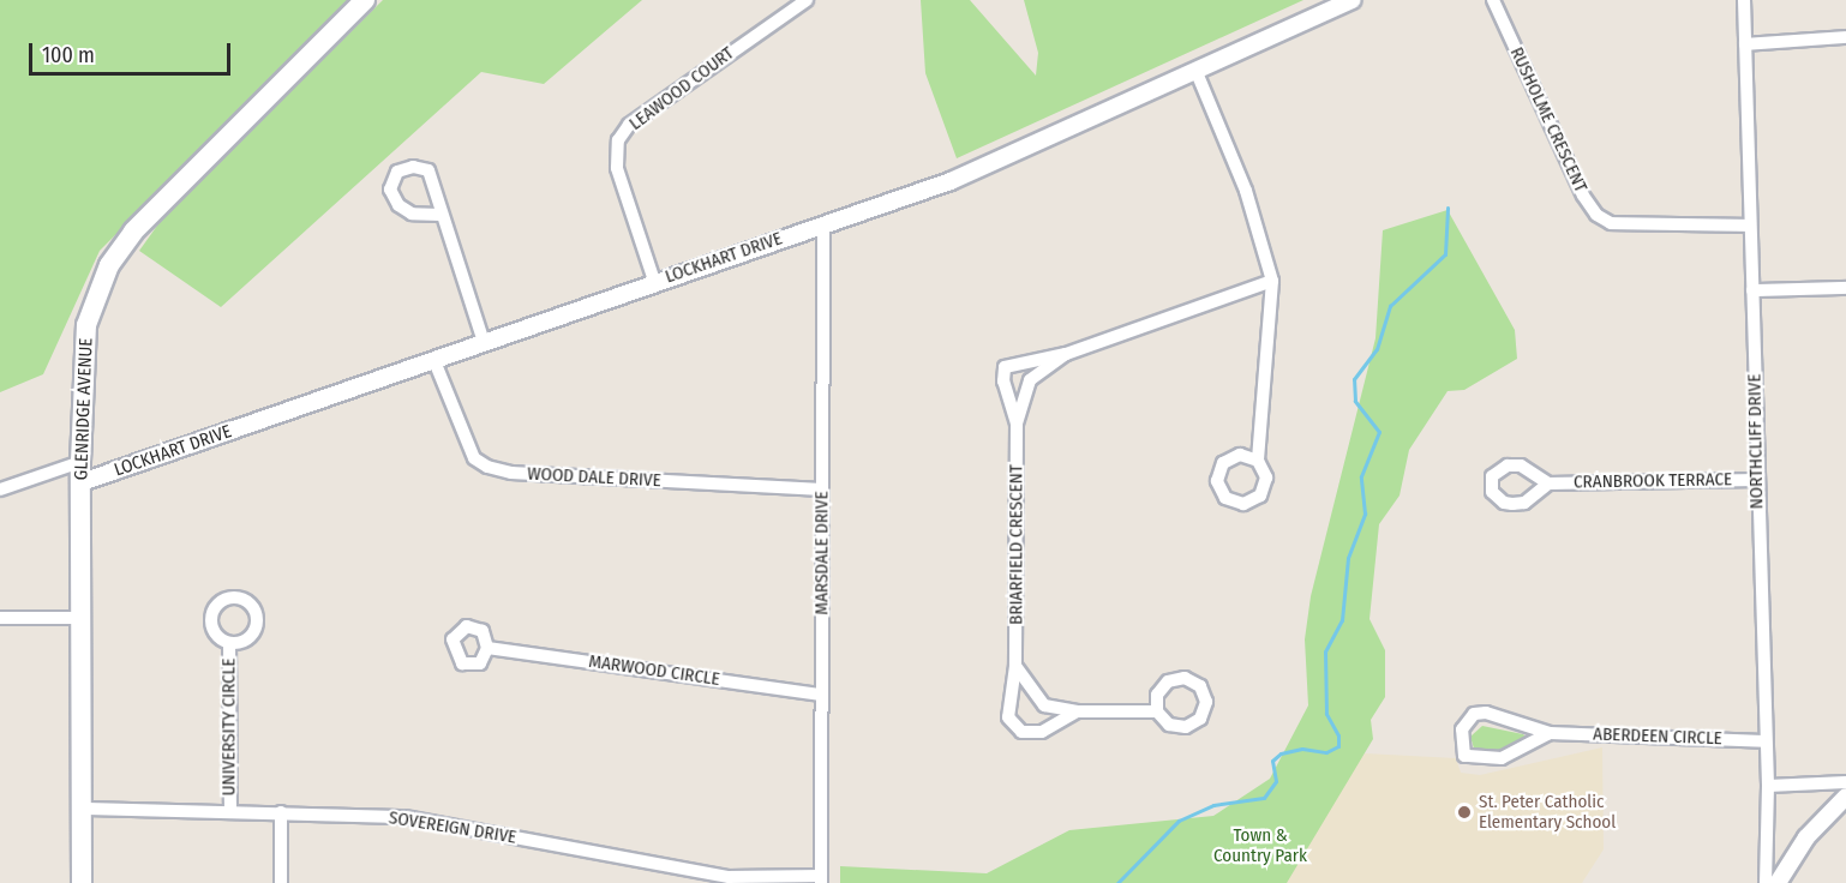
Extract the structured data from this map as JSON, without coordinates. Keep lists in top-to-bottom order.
{
  "streets": {
    "main road": ["GLENRIDGE AVENUE"],
    "street": [
      "LEAWOOD COURT",
      "RUSHOLME CRESCENT",
      "LOCKHART DRIVE",
      "NORTHCLIFF DRIVE",
      "WOOD DALE DRIVE",
      "CRANBROOK TERRACE",
      "BRIARFIELD CRESCENT",
      "MARSDALE DRIVE",
      "MARWOOD CIRCLE",
      "UNIVERSITY CIRCLE",
      "ABERDEEN CIRCLE",
      "SOVEREIGN DRIVE"
    ]
  },
  "crossings": [
    ["LEAWOOD COURT", "LOCKHART DRIVE"],
    ["RUSHOLME CRESCENT", "NORTHCLIFF DRIVE"],
    ["LOCKHART DRIVE", "GLENRIDGE AVENUE"],
    ["LOCKHART DRIVE", "WOOD DALE DRIVE"],
    ["LOCKHART DRIVE", "MARSDALE DRIVE"],
    ["GLENRIDGE AVENUE", "SOVEREIGN DRIVE"],
    ["NORTHCLIFF DRIVE", "CRANBROOK TERRACE"],
    ["NORTHCLIFF DRIVE", "ABERDEEN CIRCLE"],
    ["WOOD DALE DRIVE", "MARSDALE DRIVE"],
    ["MARSDALE DRIVE", "MARWOOD CIRCLE"],
    ["MARSDALE DRIVE", "SOVEREIGN DRIVE"],
    ["UNIVERSITY CIRCLE", "SOVEREIGN DRIVE"]
  ],
  "parks": ["Town & Country Park"],
  "places": ["St. Peter Catholic Elementary School"],
  "scale_bar": "100 m"
}
